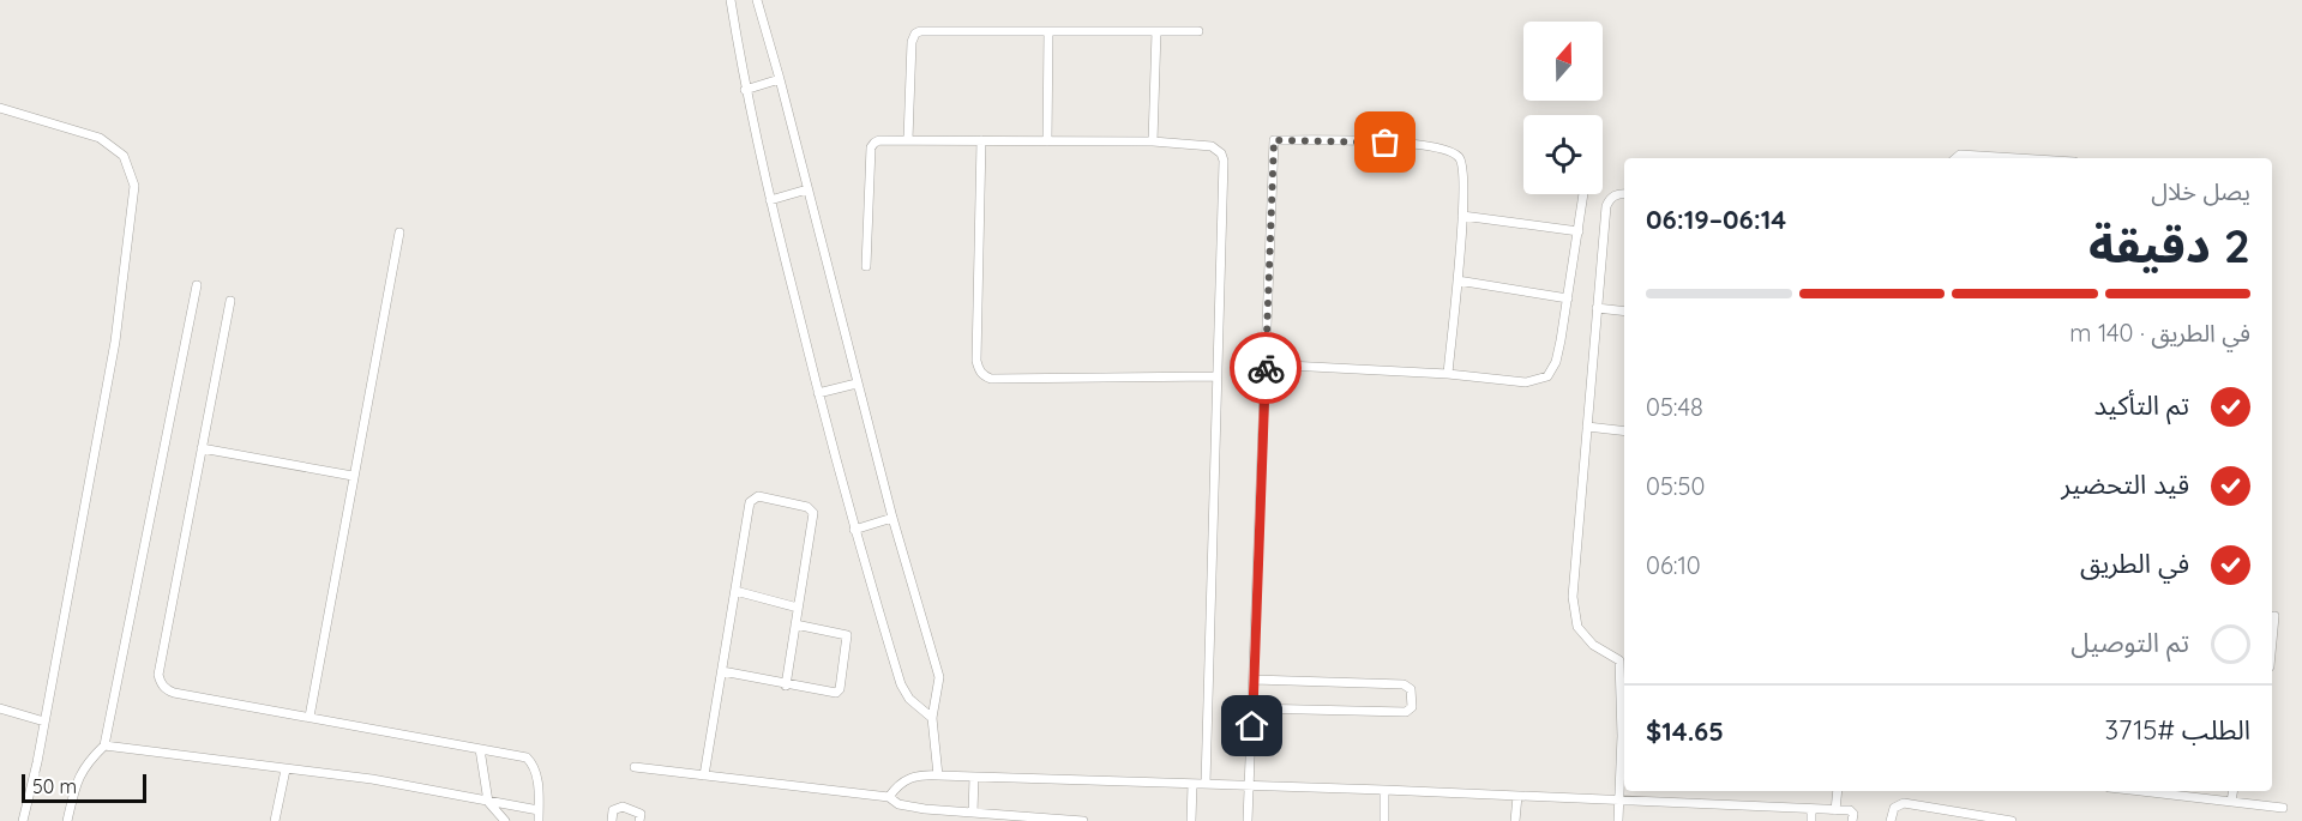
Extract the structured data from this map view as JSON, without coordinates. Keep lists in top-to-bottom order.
{
  "scale_bar": "50 m",
  "north": "top",
  "page": {
    "heading": ["2 دقيقة", "يصل خلال", "06:14–06:19"],
    "panel": ["الطلب #3715", "$14.65"],
    "bar": "في الطريق · 140 m",
    "list": [
      ["تم التأكيد", "05:48"],
      ["قيد التحضير", "05:50"],
      ["في الطريق", "06:10"],
      "تم التوصيل"
    ],
    "scale": "50 m"
  }
}
